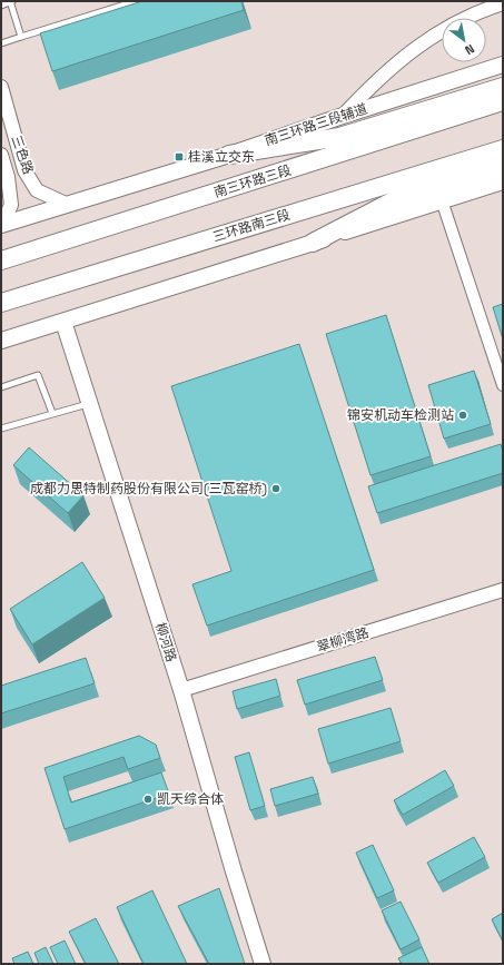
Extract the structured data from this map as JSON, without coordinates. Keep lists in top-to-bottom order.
{
  "streets": {
    "highway": ["南三环路三段", "三环路南三段"],
    "main road": ["南三环路三段辅道", "柳河路"],
    "street": ["三色路", "翠柳湾路"]
  },
  "crossings": [
    ["南三环路三段辅道", "三色路"],
    ["翠柳湾路", "柳河路"]
  ],
  "places": {
    "transit": ["桂溪立交东"],
    "other": ["锦安机动车检测站", "成都力思特制药股份有限公司(三瓦窑桥)", "凯天综合体"]
  },
  "north": "bottom right"
}
